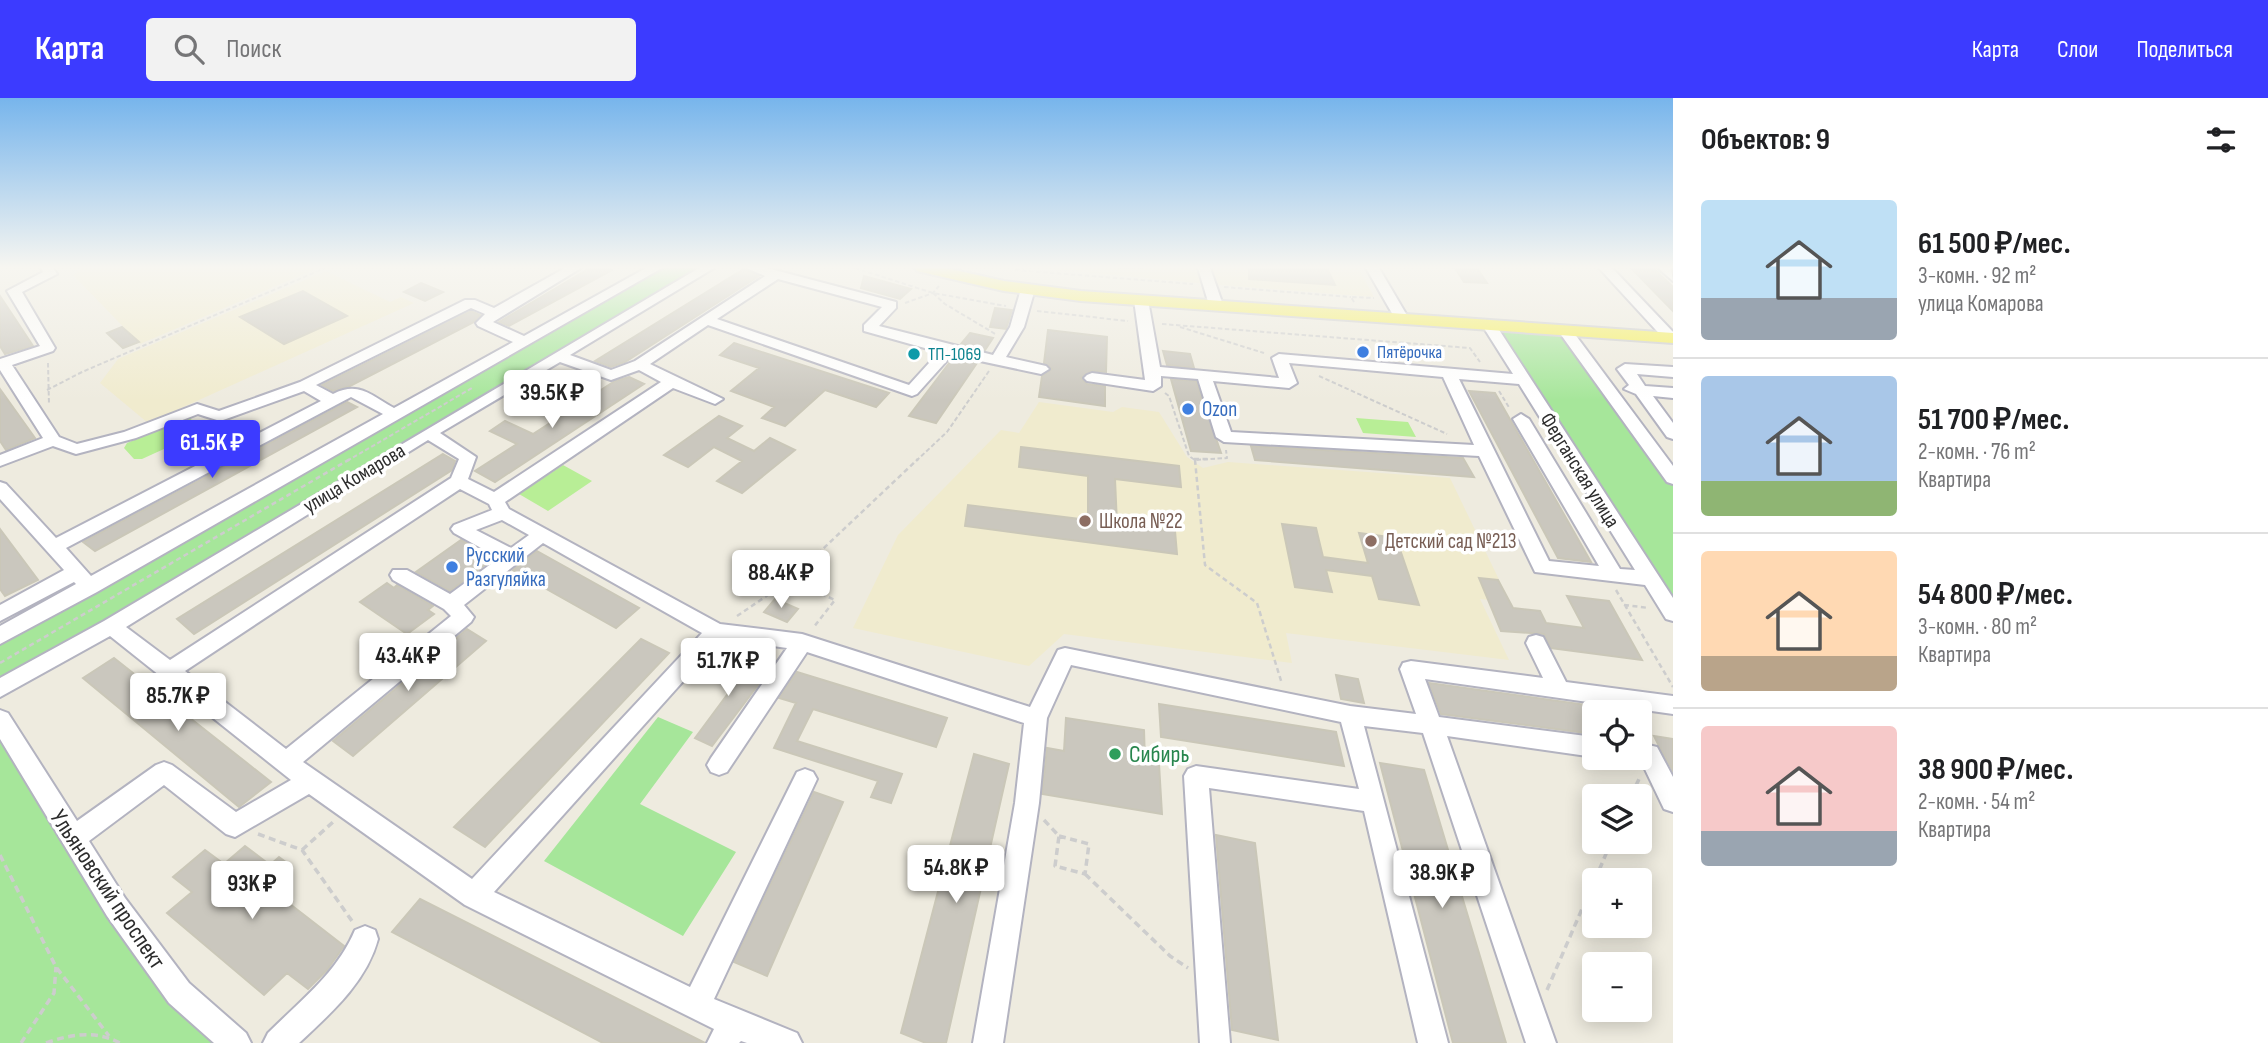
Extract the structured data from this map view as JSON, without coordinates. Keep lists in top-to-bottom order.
{
  "streets": {
    "street": ["Ферганская улица", "улица Комарова", "Ульяновский проспект"]
  },
  "places": [
    "Пятёрочка",
    "ТП-1069",
    "Ozon",
    "Школа №22",
    "Детский сад №213",
    "Русский Разгуляйка",
    "Сибирь"
  ],
  "page": {
    "header": "Карта",
    "search": "Поиск",
    "nav": ["Карта", "Слои", "Поделиться"],
    "heading": "Объектов: 9",
    "list": [
      {
        "name": "61 500 ₽/мес.",
        "note": "3-комн. · 92 m² · улица Комарова"
      },
      {
        "name": "51 700 ₽/мес.",
        "note": "2-комн. · 76 m² · Квартира"
      },
      {
        "name": "54 800 ₽/мес.",
        "note": "3-комн. · 80 m² · Квартира"
      },
      {
        "name": "38 900 ₽/мес.",
        "note": "2-комн. · 54 m² · Квартира"
      }
    ],
    "price": [
      "39.5K ₽",
      "61.5K ₽",
      "88.4K ₽",
      "43.4K ₽",
      "51.7K ₽",
      "85.7K ₽",
      "54.8K ₽",
      "38.9K ₽",
      "93K ₽"
    ],
    "map_buttons": ["+", "−"]
  }
}
